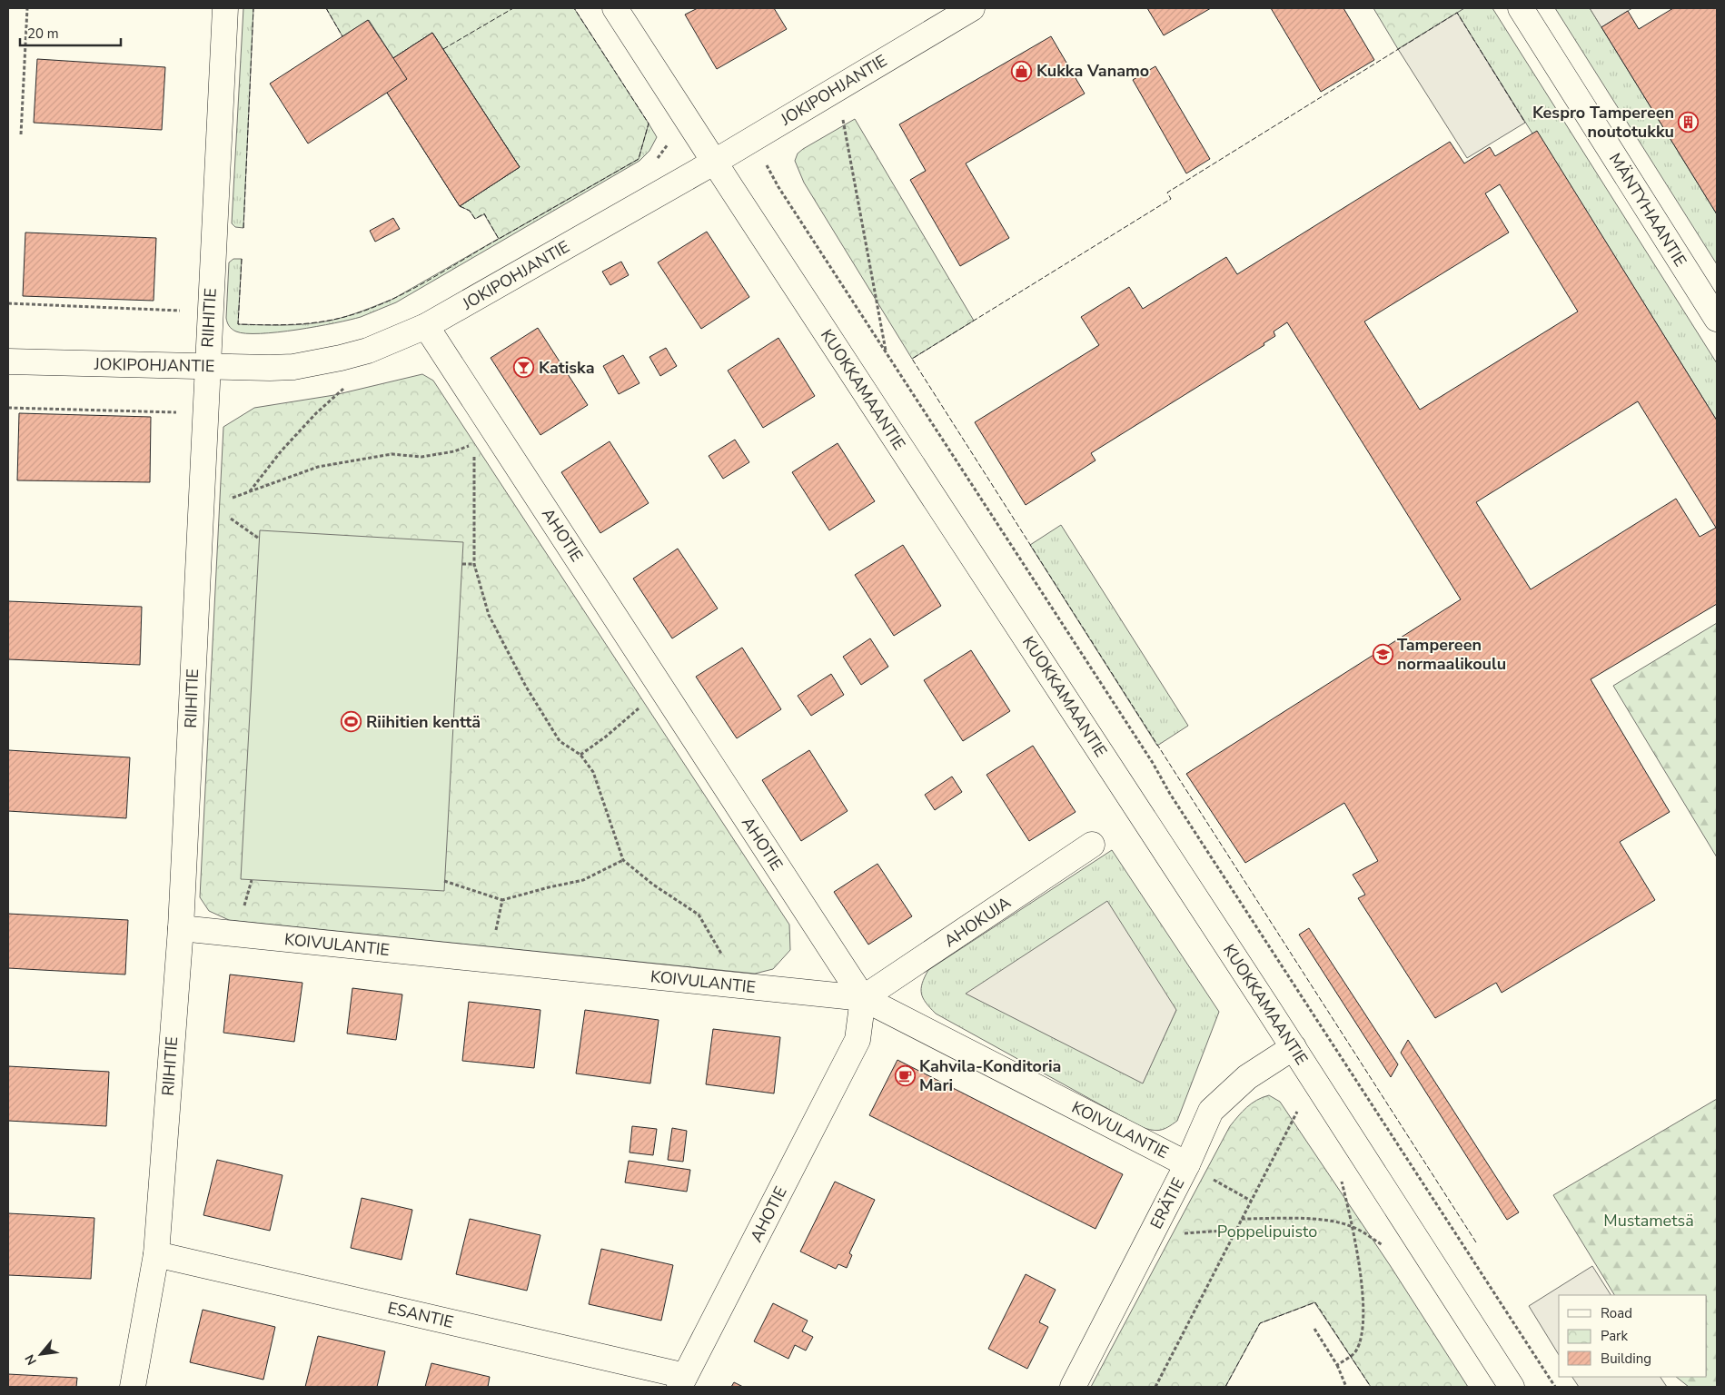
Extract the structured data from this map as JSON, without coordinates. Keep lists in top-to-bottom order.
{
  "streets": {
    "street": [
      "JOKIPOHJANTIE",
      "MÄNTYHAANTIE",
      "RIIHITIE",
      "KUOKKAMAANTIE",
      "AHOTIE",
      "AHOKUJA",
      "KOIVULANTIE",
      "ERÄTIE",
      "ESANTIE"
    ]
  },
  "crossings": [
    ["JOKIPOHJANTIE", "RIIHITIE"],
    ["JOKIPOHJANTIE", "KUOKKAMAANTIE"],
    ["JOKIPOHJANTIE", "AHOTIE"],
    ["RIIHITIE", "KOIVULANTIE"],
    ["RIIHITIE", "ESANTIE"],
    ["KUOKKAMAANTIE", "ERÄTIE"],
    ["AHOTIE", "AHOKUJA"],
    ["AHOTIE", "KOIVULANTIE"],
    ["AHOTIE", "ESANTIE"],
    ["AHOKUJA", "KOIVULANTIE"],
    ["KOIVULANTIE", "ERÄTIE"]
  ],
  "parks": ["Mustametsä", "Poppelipuisto"],
  "places": {
    "shop": ["Kukka Vanamo"],
    "building": ["Kespro Tampereen noutotukku"],
    "bar": ["Katiska"],
    "school or university": ["Tampereen normaalikoulu"],
    "sports": ["Riihitien kenttä"],
    "cafe": ["Kahvila-Konditoria Mari"]
  },
  "legend": ["Road", "Park", "Building"],
  "scale_bar": "20 m",
  "north": "bottom left"
}
